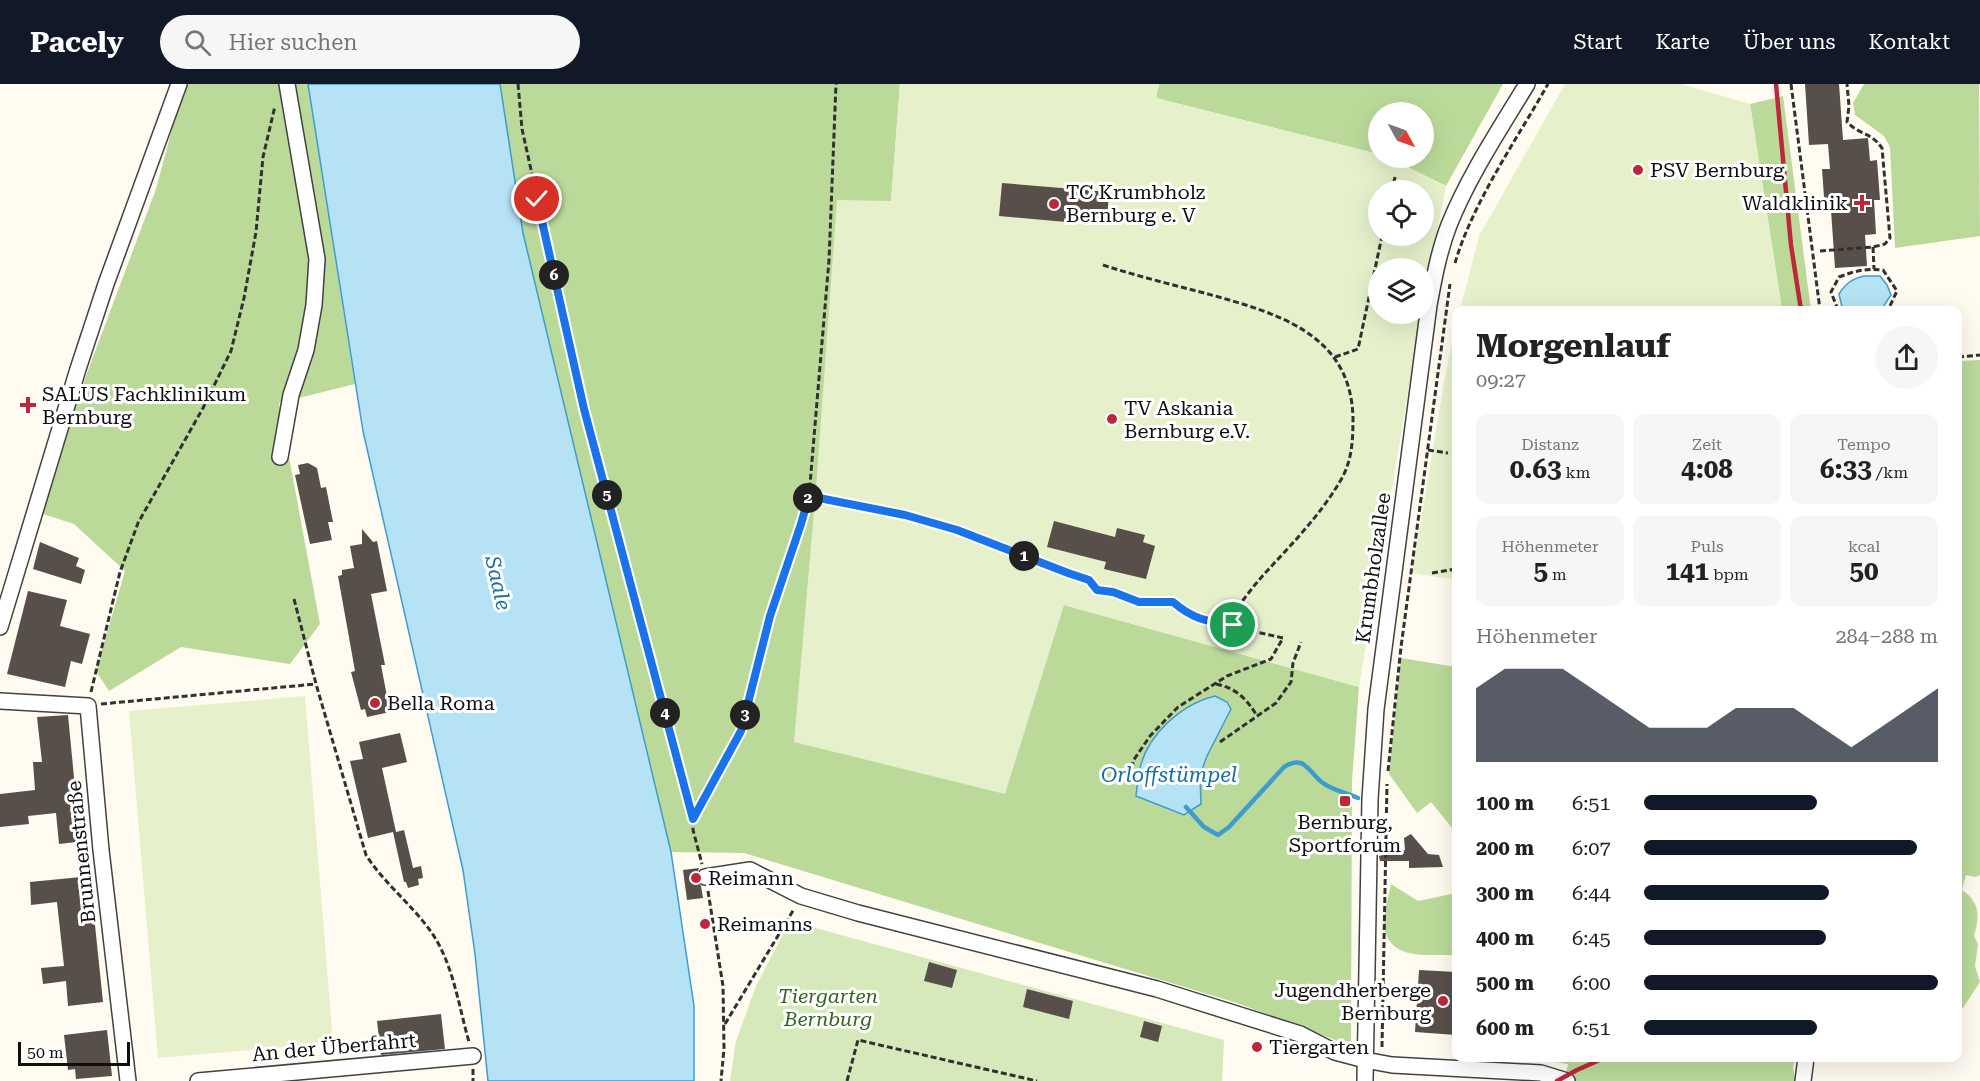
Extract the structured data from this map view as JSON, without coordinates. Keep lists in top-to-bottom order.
{
  "streets": {
    "street": ["Krumbholzallee", "Brunnenstraße", "An der Überfahrt"]
  },
  "water": ["Saale", "Orloffstümpel"],
  "parks": ["Tiergarten Bernburg"],
  "places": {
    "other": [
      "PSV Bernburg",
      "TC Krumbholz Bernburg e. V",
      "TV Askania Bernburg e.V.",
      "Bella Roma",
      "Reimann",
      "Reimanns",
      "Jugendherberge Bernburg",
      "Tiergarten"
    ],
    "health": ["Waldklinik", "SALUS Fachklinikum Bernburg"],
    "transit": ["Bernburg, Sportforum"]
  },
  "scale_bar": "50 m",
  "north": "bottom right",
  "page": {
    "header": "Pacely",
    "search": "Hier suchen",
    "nav": [
      "Start",
      "Karte",
      "Über uns",
      "Kontakt"
    ],
    "pins": [
      "6",
      "5",
      "2",
      "1",
      "4",
      "3"
    ],
    "heading": ["Morgenlauf", "09:27"],
    "stats": [
      ["Distanz", "0.63 km"],
      ["Zeit", "4:08"],
      ["Tempo", "6:33 /km"],
      ["Höhenmeter", "5 m"],
      ["Puls", "141 bpm"],
      ["kcal", "50"]
    ],
    "chart": ["Höhenmeter", "284–288 m"],
    "list": [
      {
        "name": "100 m",
        "note": "6:51"
      },
      {
        "name": "200 m",
        "note": "6:07"
      },
      {
        "name": "300 m",
        "note": "6:44"
      },
      {
        "name": "400 m",
        "note": "6:45"
      },
      {
        "name": "500 m",
        "note": "6:00"
      },
      {
        "name": "600 m",
        "note": "6:51"
      }
    ],
    "scale": "50 m"
  }
}
